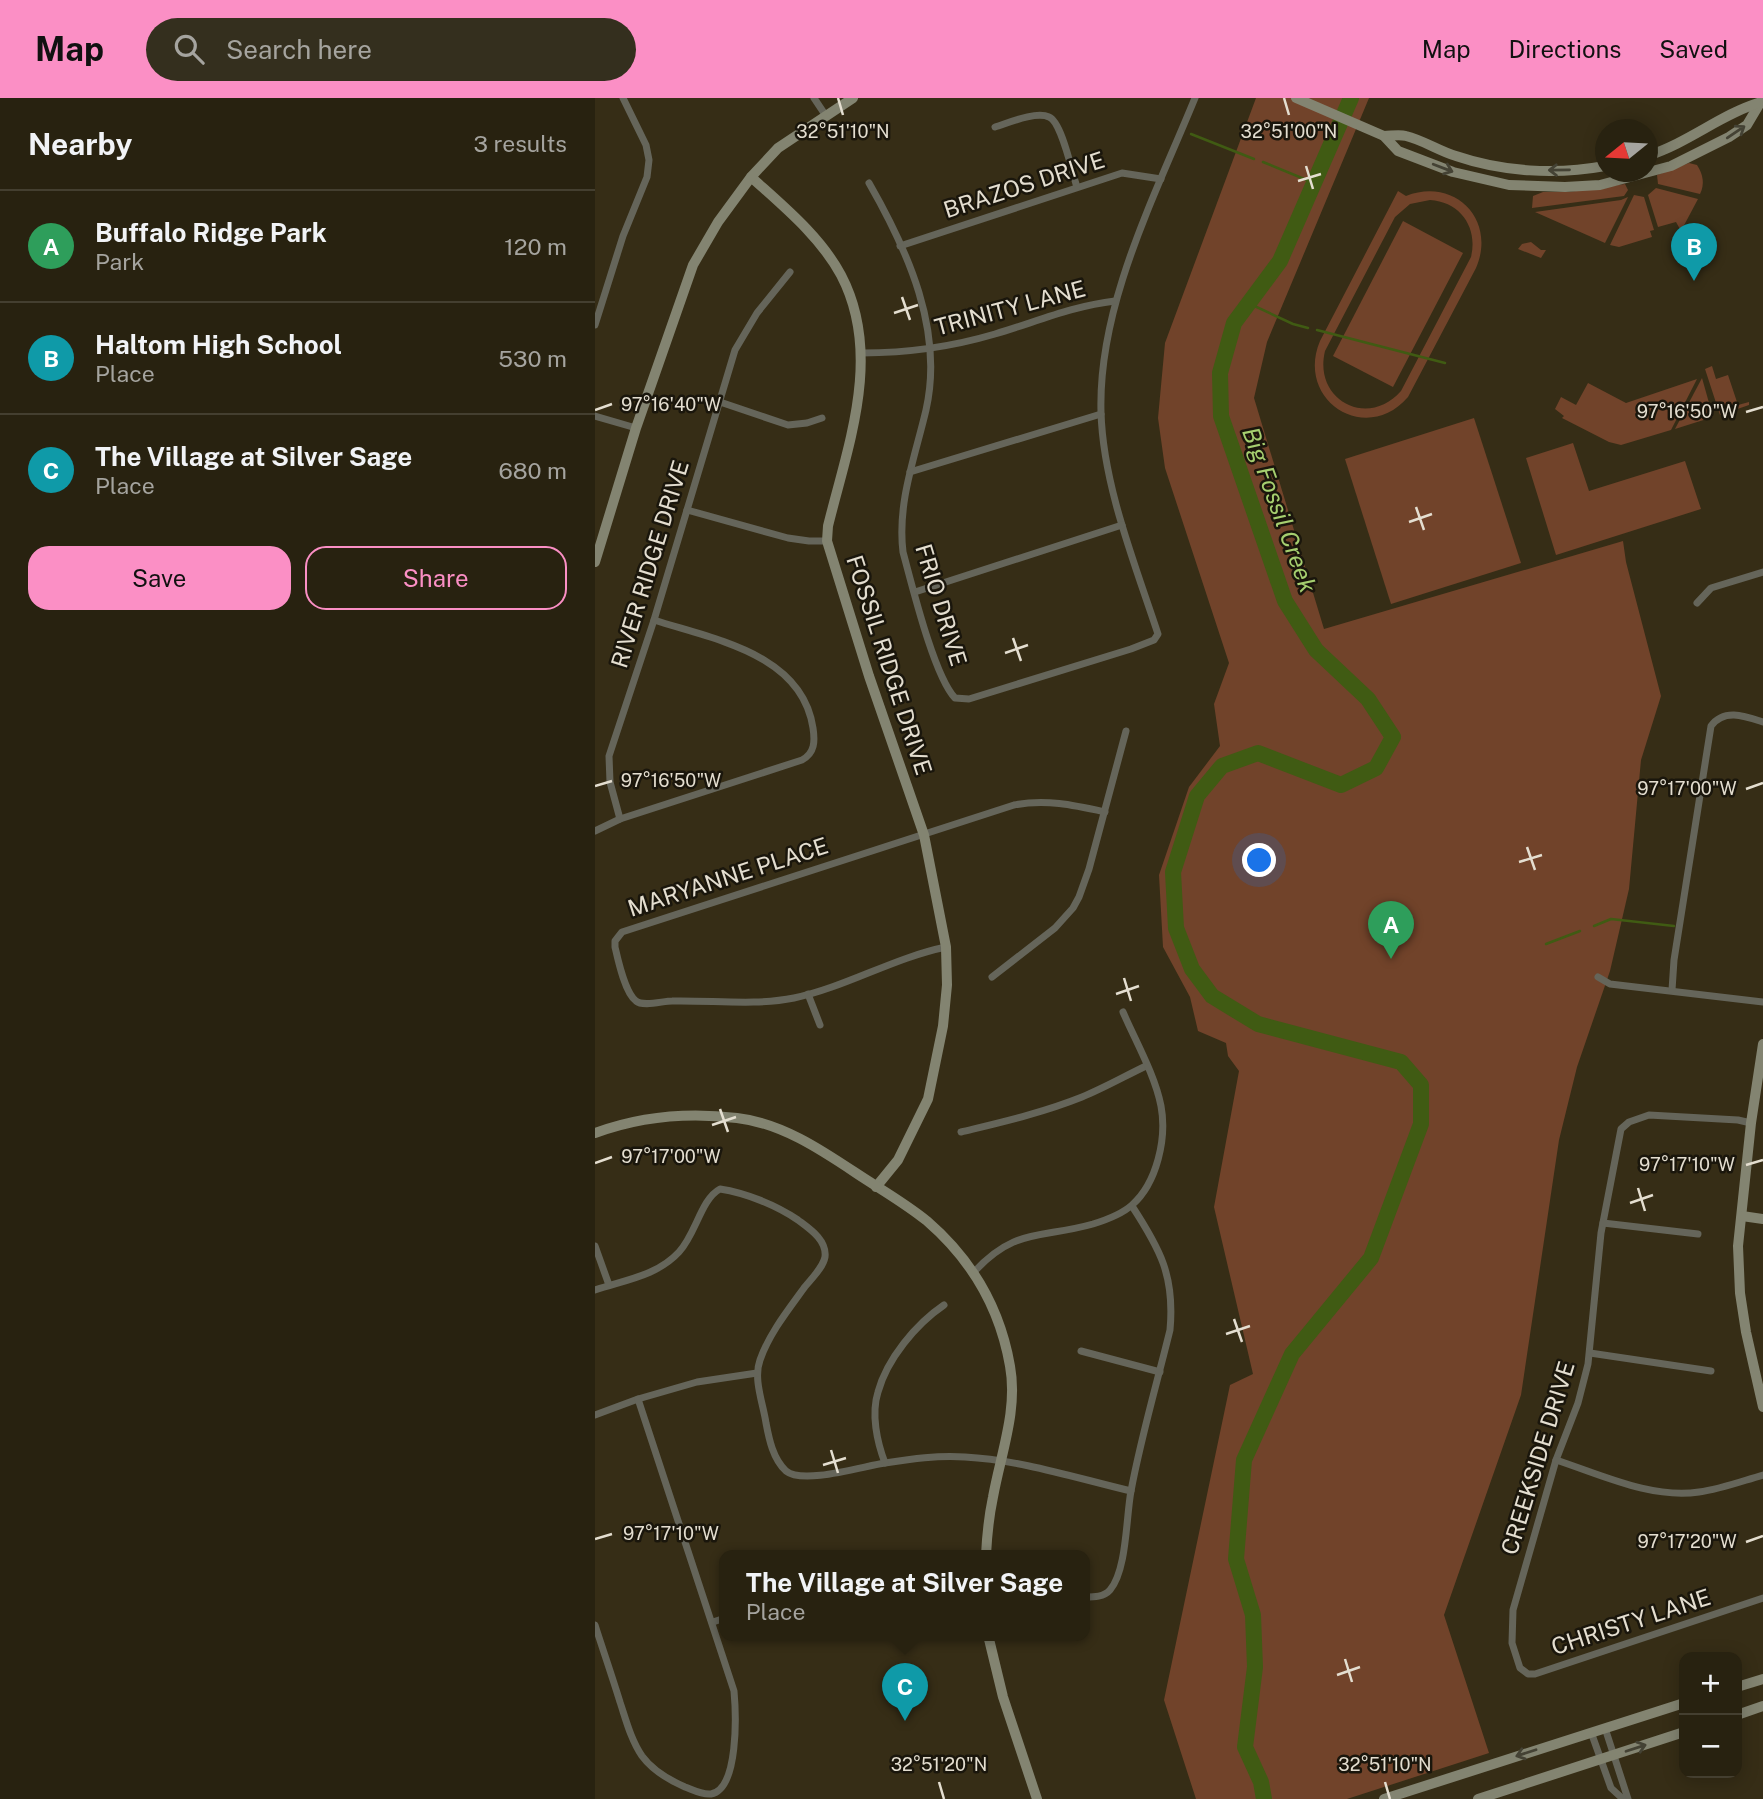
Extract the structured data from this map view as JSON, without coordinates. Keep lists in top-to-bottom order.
{
  "streets": {
    "main road": ["FOSSIL RIDGE DRIVE"],
    "street": [
      "BRAZOS DRIVE",
      "TRINITY LANE",
      "RIVER RIDGE DRIVE",
      "FRIO DRIVE",
      "MARYANNE PLACE",
      "CREEKSIDE DRIVE",
      "CHRISTY LANE"
    ]
  },
  "crossings": [
    ["BRAZOS DRIVE", "FRIO DRIVE"],
    ["TRINITY LANE", "FRIO DRIVE"],
    ["TRINITY LANE", "FOSSIL RIDGE DRIVE"],
    ["FOSSIL RIDGE DRIVE", "MARYANNE PLACE"],
    ["CREEKSIDE DRIVE", "CHRISTY LANE"]
  ],
  "water": ["Big Fossil Creek"],
  "north": "left",
  "page": {
    "header": "Map",
    "search": "Search here",
    "nav": ["Map", "Directions", "Saved"],
    "heading": ["Nearby", "3 results"],
    "list": [
      {
        "mark": "A",
        "name": "Buffalo Ridge Park",
        "note": "Park",
        "value": "120 m"
      },
      {
        "mark": "B",
        "name": "Haltom High School",
        "note": "Place",
        "value": "530 m"
      },
      {
        "mark": "C",
        "name": "The Village at Silver Sage",
        "note": "Place",
        "value": "680 m"
      }
    ],
    "pins": ["B", "A", "C"],
    "buttons": ["Save", "Share"],
    "popup": ["The Village at Silver Sage", "Place"],
    "map_buttons": ["+", "−"]
  },
  "coordinates": [
    "32°51'10\"N",
    "32°51'00\"N",
    "97°16'40\"W",
    "97°16'50\"W",
    "97°17'00\"W",
    "97°17'10\"W",
    "97°17'20\"W",
    "32°51'20\"N"
  ]
}
